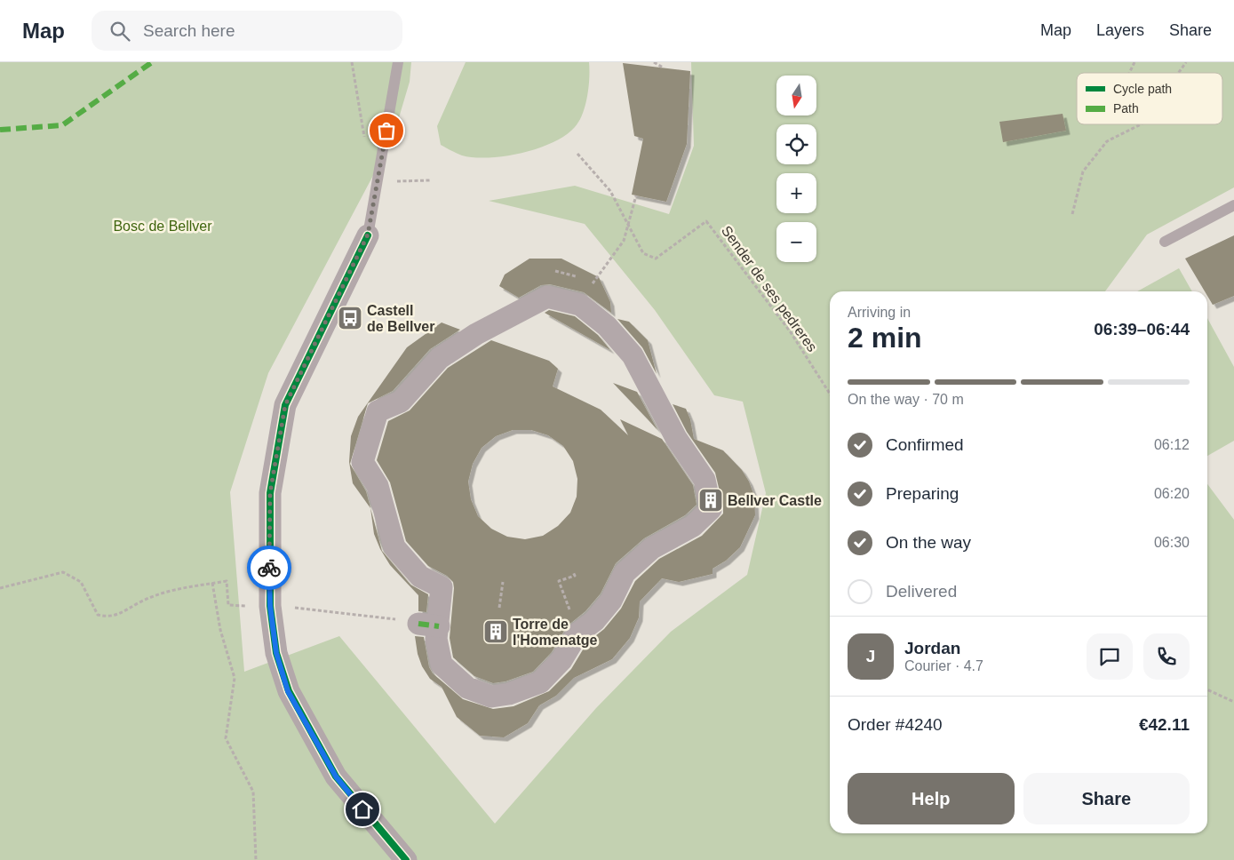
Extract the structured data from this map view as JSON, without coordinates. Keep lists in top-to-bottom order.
{
  "streets": {
    "path": ["Sender de ses pedreres"]
  },
  "parks": ["Bosc de Bellver"],
  "places": {
    "bus stop": ["Castell de Bellver"],
    "building": ["Bellver Castle", "Torre de l'Homenatge"]
  },
  "legend": ["Cycle path", "Path"],
  "north": "bottom",
  "page": {
    "header": "Map",
    "search": "Search here",
    "nav": ["Map", "Layers", "Share"],
    "map_buttons": ["+", "−"],
    "heading": ["2 min", "Arriving in", "06:39–06:44"],
    "panel": [
      "Jordan",
      "Courier · 4.7",
      "Order #4240",
      "€42.11"
    ],
    "bar": "On the way · 70 m",
    "list": [
      ["Confirmed", "06:12"],
      ["Preparing", "06:20"],
      ["On the way", "06:30"],
      "Delivered"
    ],
    "round": "J",
    "buttons": ["Help", "Share"]
  }
}
